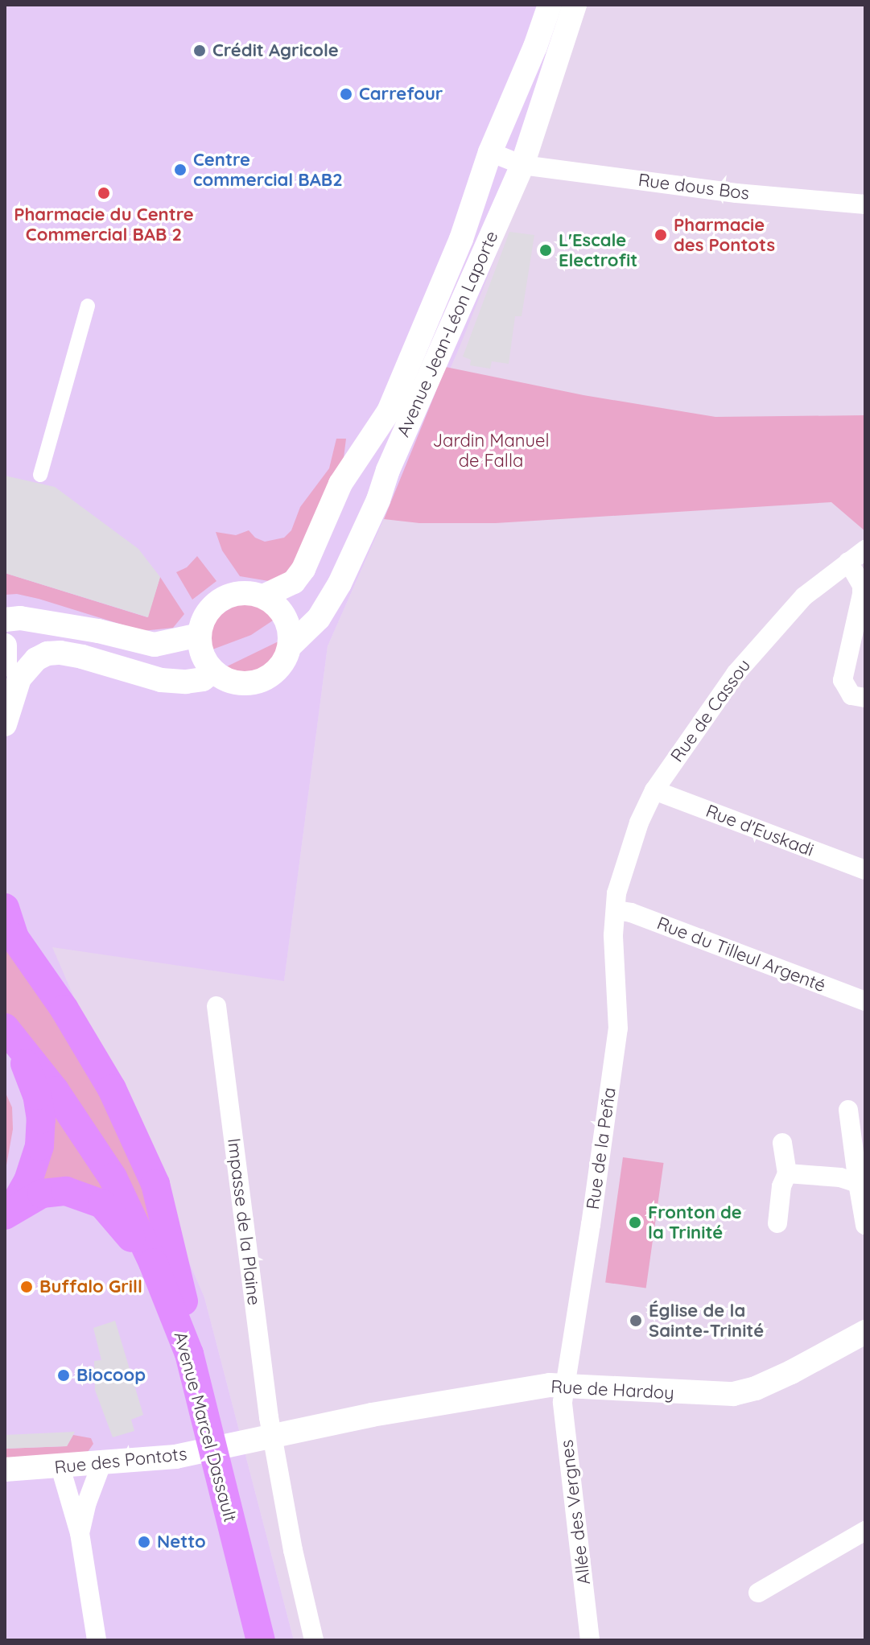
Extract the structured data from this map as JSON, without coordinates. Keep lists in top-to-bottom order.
{
  "streets": {
    "main road": ["Avenue Marcel Dassault"],
    "street": [
      "Rue dous Bos",
      "Avenue Jean-Léon Laporte",
      "Rue de Cassou",
      "Rue d'Euskadi",
      "Rue du Tilleul Argenté",
      "Rue de la Peña",
      "Impasse de la Plaine",
      "Rue de Hardoy",
      "Rue des Pontots",
      "Allée des Vergnes"
    ]
  },
  "crossings": [
    ["Rue dous Bos", "Avenue Jean-Léon Laporte"],
    ["Rue de Cassou", "Rue d'Euskadi"],
    ["Rue de Cassou", "Rue du Tilleul Argenté"],
    ["Rue de Cassou", "Rue de la Peña"],
    ["Rue du Tilleul Argenté", "Rue de la Peña"],
    ["Rue de la Peña", "Rue de Hardoy"],
    ["Rue de la Peña", "Allée des Vergnes"],
    ["Impasse de la Plaine", "Rue de Hardoy"],
    ["Impasse de la Plaine", "Rue des Pontots"],
    ["Rue de Hardoy", "Rue des Pontots"],
    ["Rue de Hardoy", "Allée des Vergnes"]
  ],
  "parks": ["Jardin Manuel de Falla"],
  "places": [
    "Crédit Agricole",
    "Carrefour",
    "Centre commercial BAB2",
    "Pharmacie du Centre Commercial BAB 2",
    "Pharmacie des Pontots",
    "L'Escale Electrofit",
    "Fronton de la Trinité",
    "Buffalo Grill",
    "Église de la Sainte-Trinité",
    "Biocoop",
    "Netto"
  ]
}
